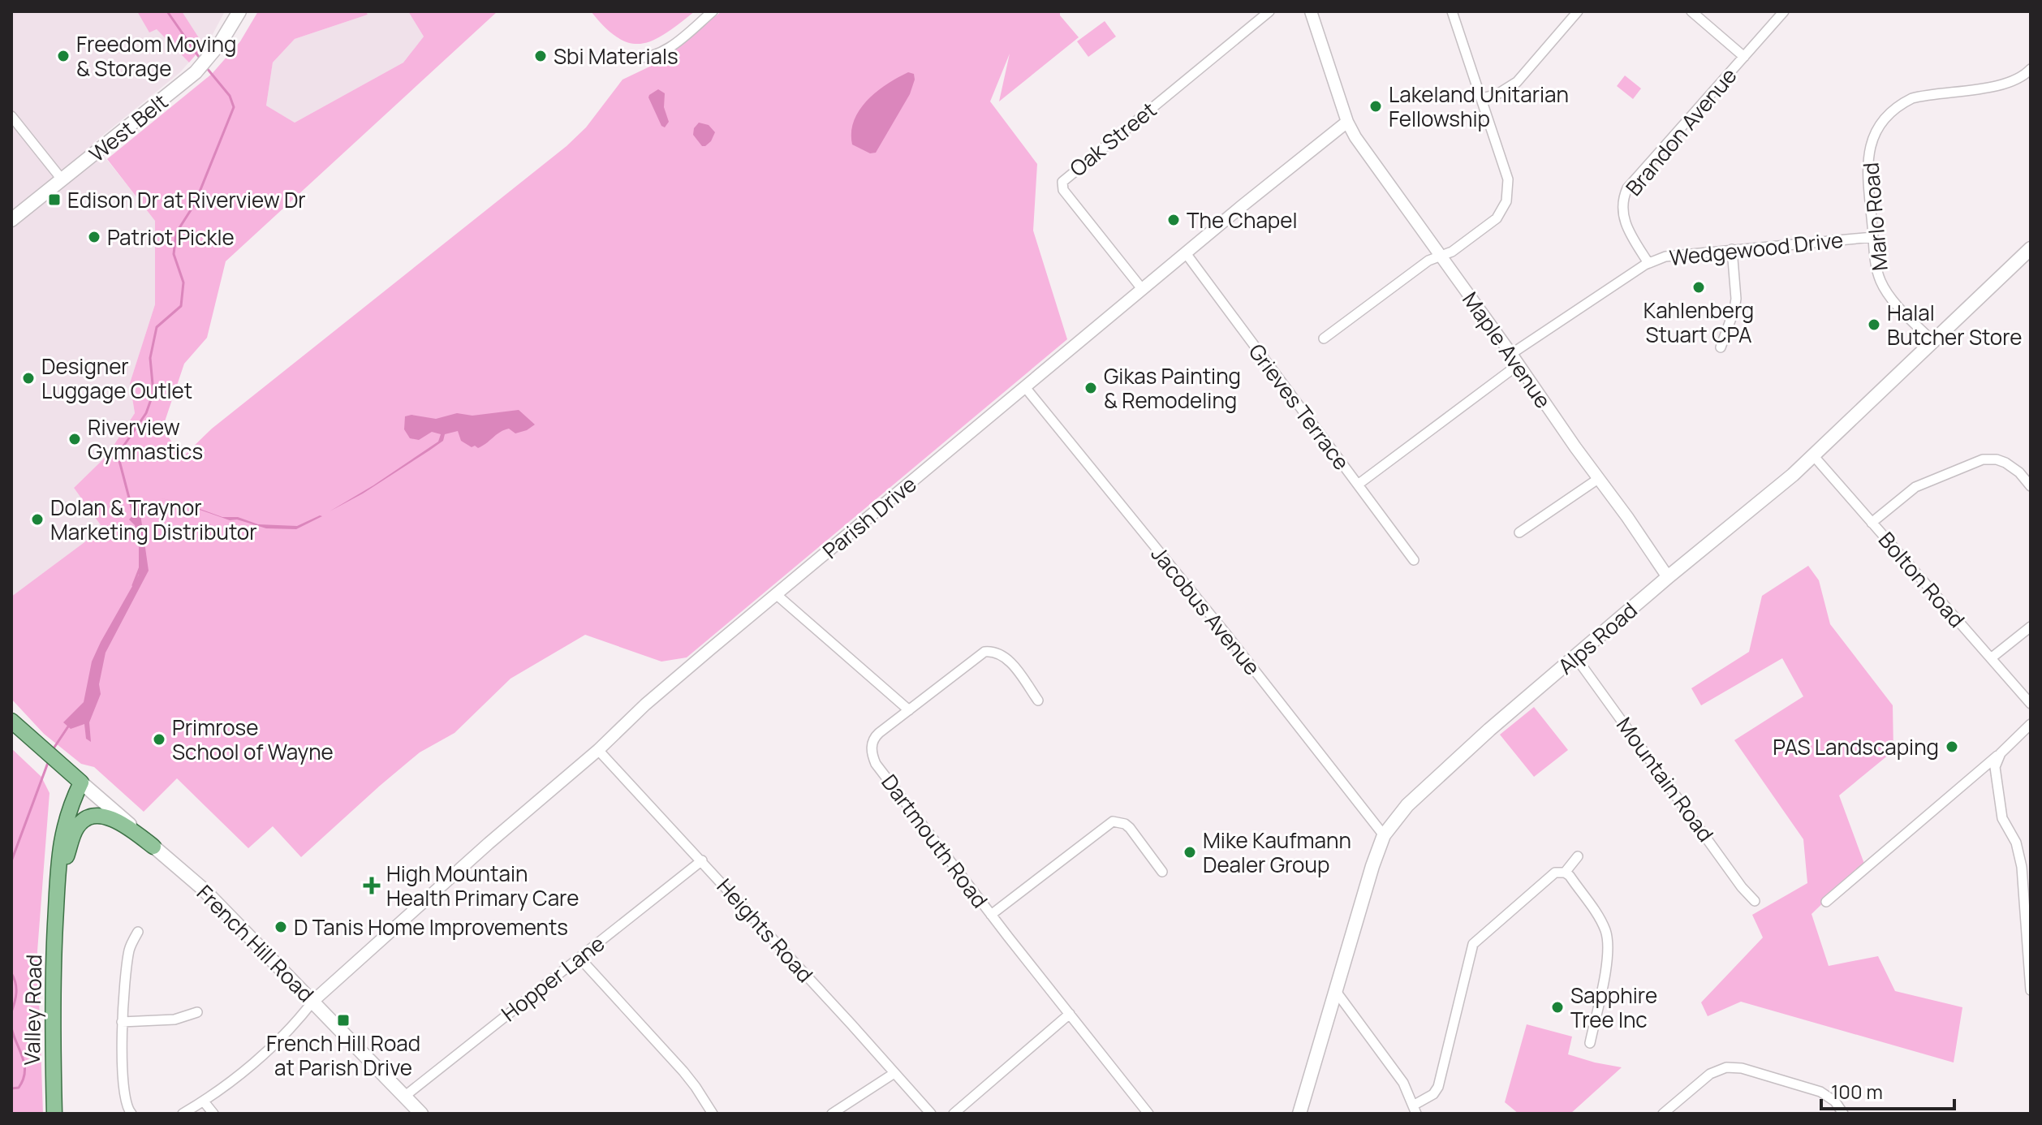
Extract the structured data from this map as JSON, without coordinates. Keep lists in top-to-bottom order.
{
  "streets": {
    "main road": [
      "West Belt",
      "Alps Road",
      "French Hill Road",
      "Valley Road"
    ],
    "street": [
      "Brandon Avenue",
      "Oak Street",
      "Marlo Road",
      "Wedgewood Drive",
      "Maple Avenue",
      "Grieves Terrace",
      "Parish Drive",
      "Bolton Road",
      "Jacobus Avenue",
      "Mountain Road",
      "Dartmouth Road",
      "Heights Road",
      "Hopper Lane"
    ]
  },
  "crossings": [
    ["Brandon Avenue", "Wedgewood Drive"],
    ["Oak Street", "Parish Drive"],
    ["Marlo Road", "Wedgewood Drive"],
    ["Marlo Road", "Alps Road"],
    ["Wedgewood Drive", "Maple Avenue"],
    ["Wedgewood Drive", "Grieves Terrace"],
    ["Maple Avenue", "Parish Drive"],
    ["Maple Avenue", "Alps Road"],
    ["Grieves Terrace", "Parish Drive"],
    ["Parish Drive", "Jacobus Avenue"],
    ["Parish Drive", "Heights Road"],
    ["Parish Drive", "French Hill Road"],
    ["Bolton Road", "Alps Road"],
    ["Jacobus Avenue", "Alps Road"],
    ["Alps Road", "Mountain Road"],
    ["Heights Road", "Hopper Lane"],
    ["French Hill Road", "Hopper Lane"],
    ["French Hill Road", "Valley Road"]
  ],
  "places": {
    "other": [
      "Freedom Moving & Storage",
      "Sbi Materials",
      "Lakeland Unitarian Fellowship",
      "The Chapel",
      "Patriot Pickle",
      "Kahlenberg Stuart CPA",
      "Halal Butcher Store",
      "Designer Luggage Outlet",
      "Gikas Painting & Remodeling",
      "Riverview Gymnastics",
      "Dolan & Traynor Marketing Distributor",
      "Primrose School of Wayne",
      "PAS Landscaping",
      "Mike Kaufmann Dealer Group",
      "D Tanis Home Improvements",
      "Sapphire Tree Inc"
    ],
    "transit": ["Edison Dr at Riverview Dr", "French Hill Road at Parish Drive"],
    "health": ["High Mountain Health Primary Care"]
  },
  "scale_bar": "100 m"
}
